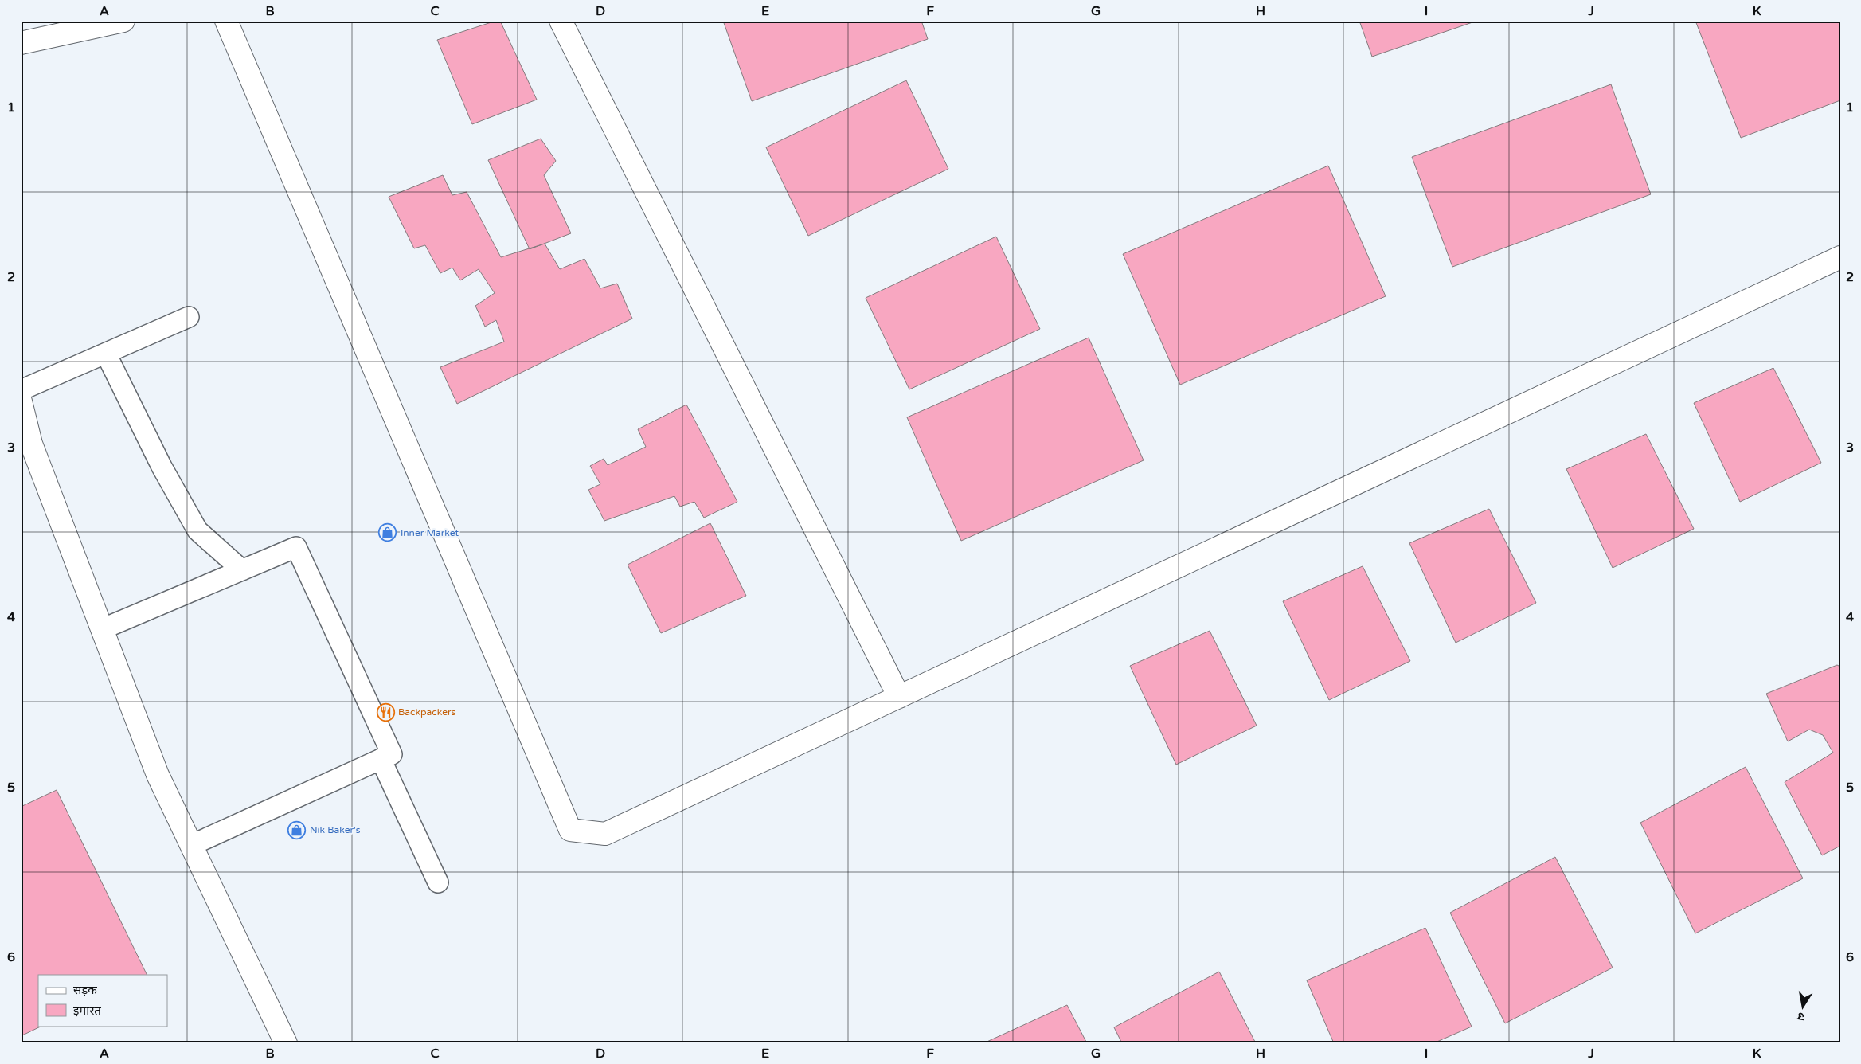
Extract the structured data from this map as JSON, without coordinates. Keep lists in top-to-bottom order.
{
  "places": {
    "shop": ["Inner Market", "Nik Baker's"],
    "restaurant": ["Backpackers"]
  },
  "legend": ["सड़क", "इमारत"],
  "north": "bottom",
  "grid": {
    "columns": [
      "A",
      "B",
      "C",
      "D",
      "E",
      "F",
      "G",
      "H",
      "I",
      "J",
      "K"
    ],
    "rows": [
      "1",
      "2",
      "3",
      "4",
      "5",
      "6"
    ]
  }
}
